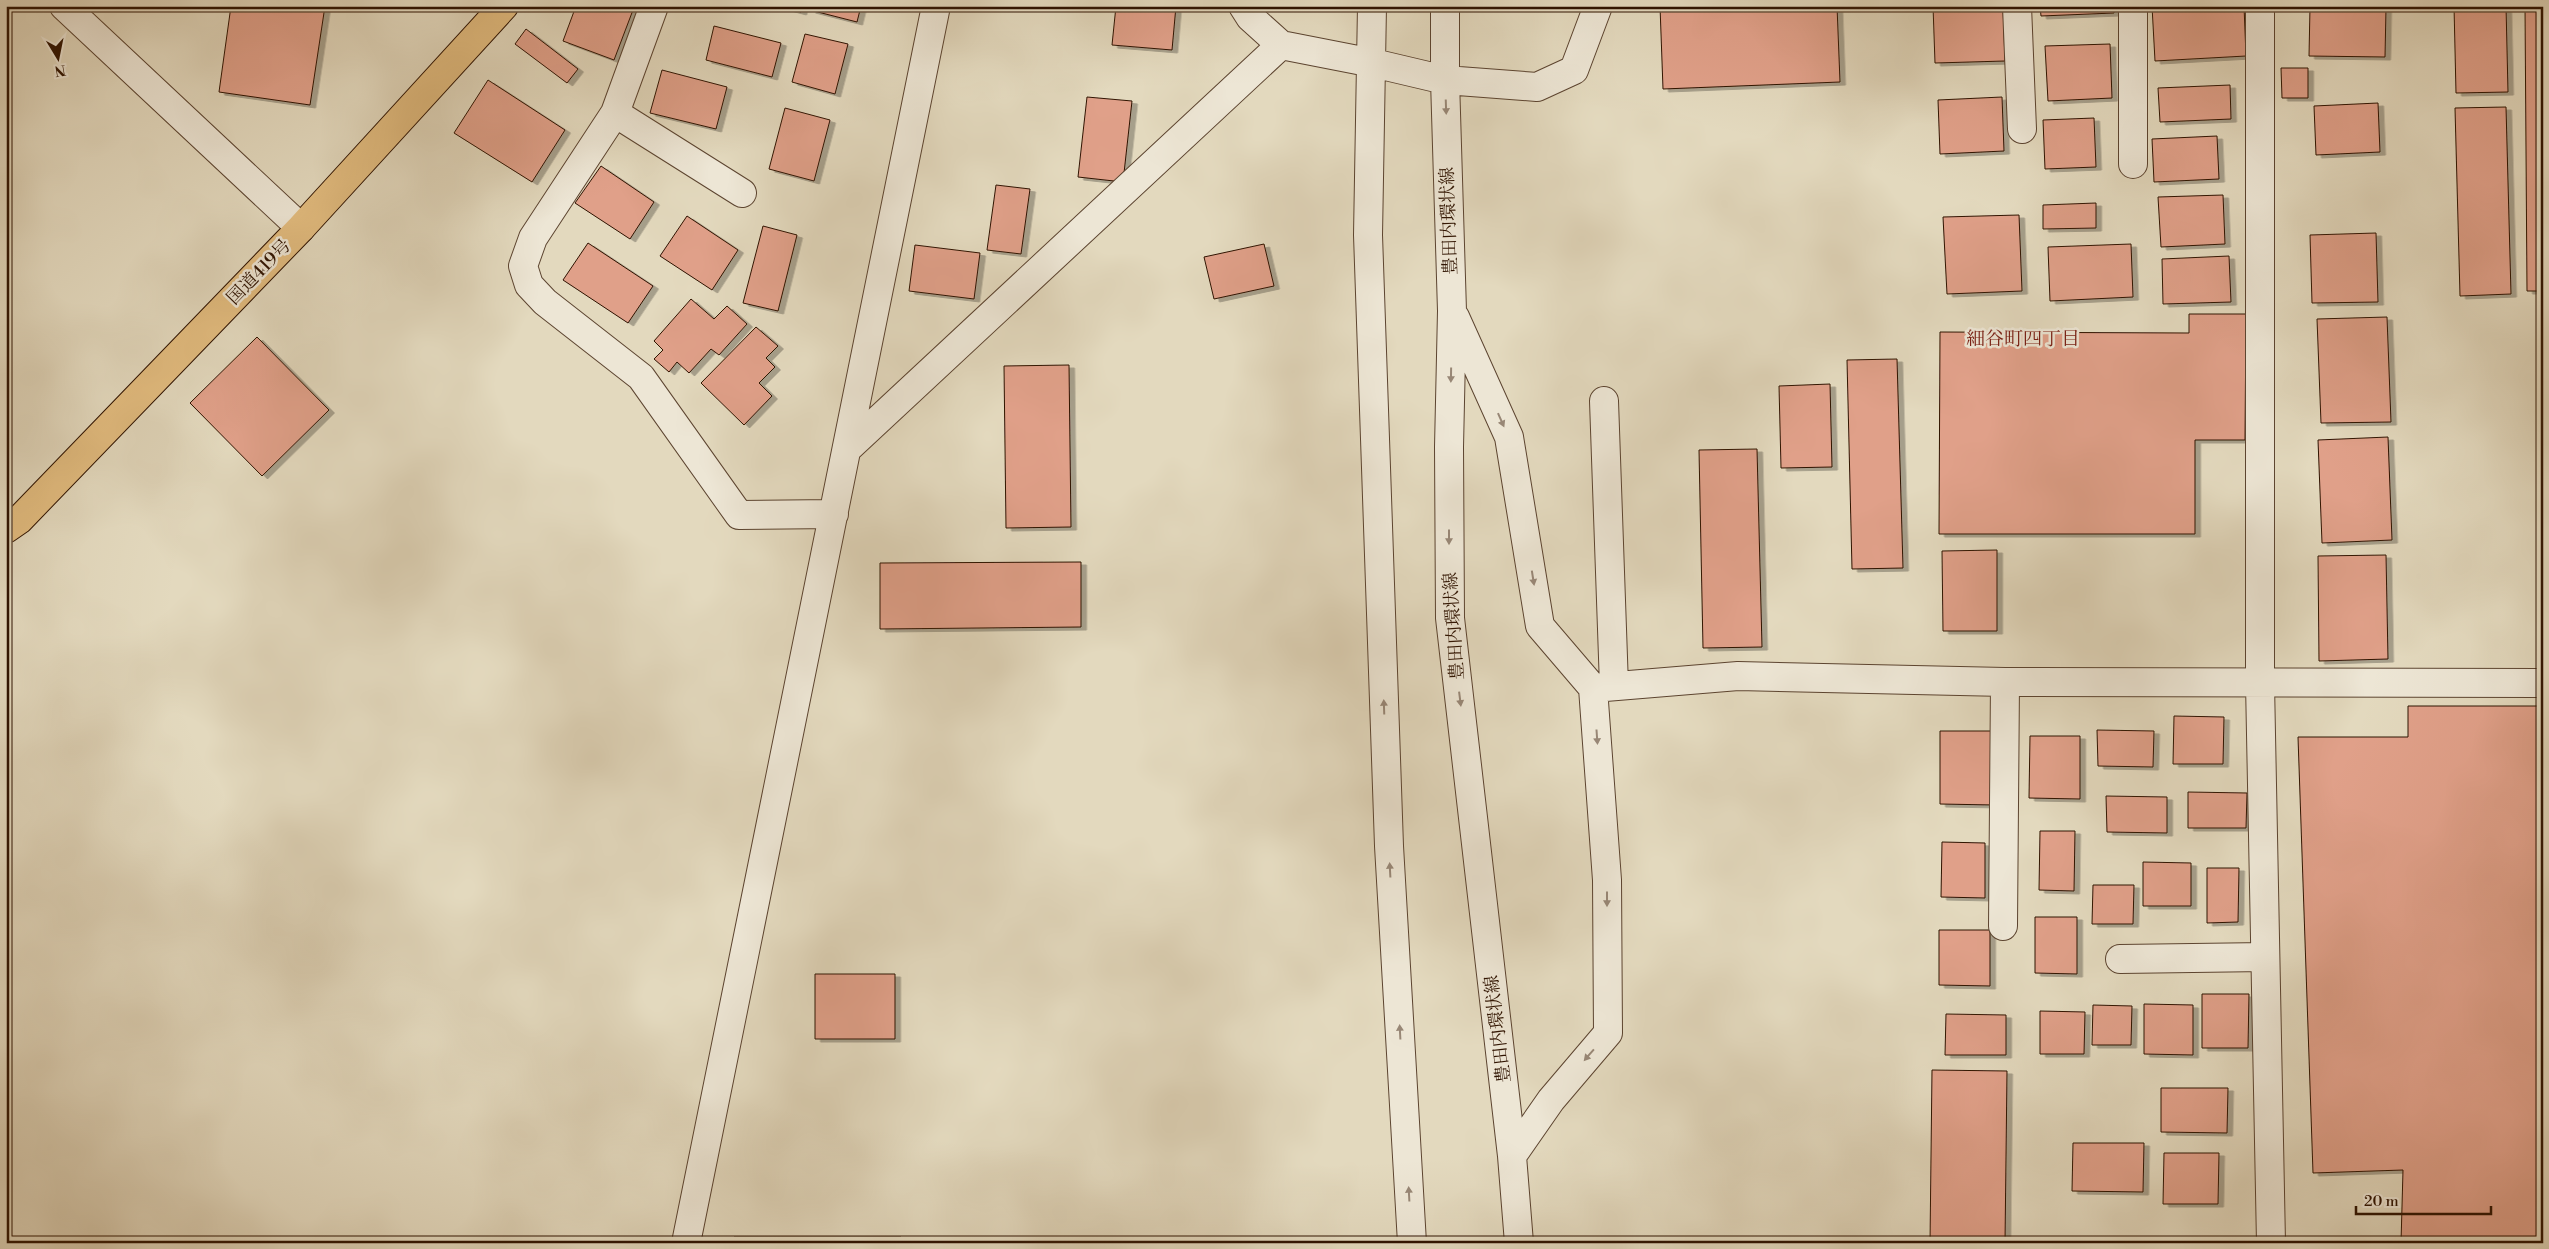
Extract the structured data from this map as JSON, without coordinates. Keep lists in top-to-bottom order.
{
  "streets": {
    "highway": ["国道419号"],
    "street": ["豊田内環状線"]
  },
  "districts": ["細谷町四丁目"],
  "scale_bar": "20 m",
  "north": "bottom"
}
